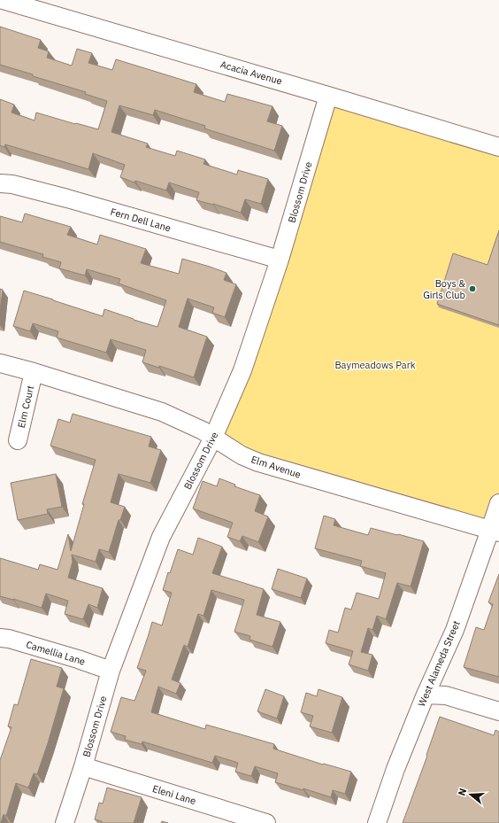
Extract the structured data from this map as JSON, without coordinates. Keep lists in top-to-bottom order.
{
  "streets": {
    "street": [
      "Acacia Avenue",
      "Blossom Drive",
      "Fern Dell Lane",
      "Elm Court",
      "Elm Avenue",
      "Camellia Lane",
      "West Alameda Street",
      "Eleni Lane"
    ]
  },
  "crossings": [
    ["Acacia Avenue", "Blossom Drive"],
    ["Blossom Drive", "Fern Dell Lane"],
    ["Blossom Drive", "Elm Avenue"],
    ["Blossom Drive", "Camellia Lane"],
    ["Blossom Drive", "Eleni Lane"],
    ["Elm Court", "Elm Avenue"],
    ["Elm Avenue", "West Alameda Street"]
  ],
  "parks": ["Baymeadows Park"],
  "places": ["Boys & Girls Club"],
  "north": "left"
}
